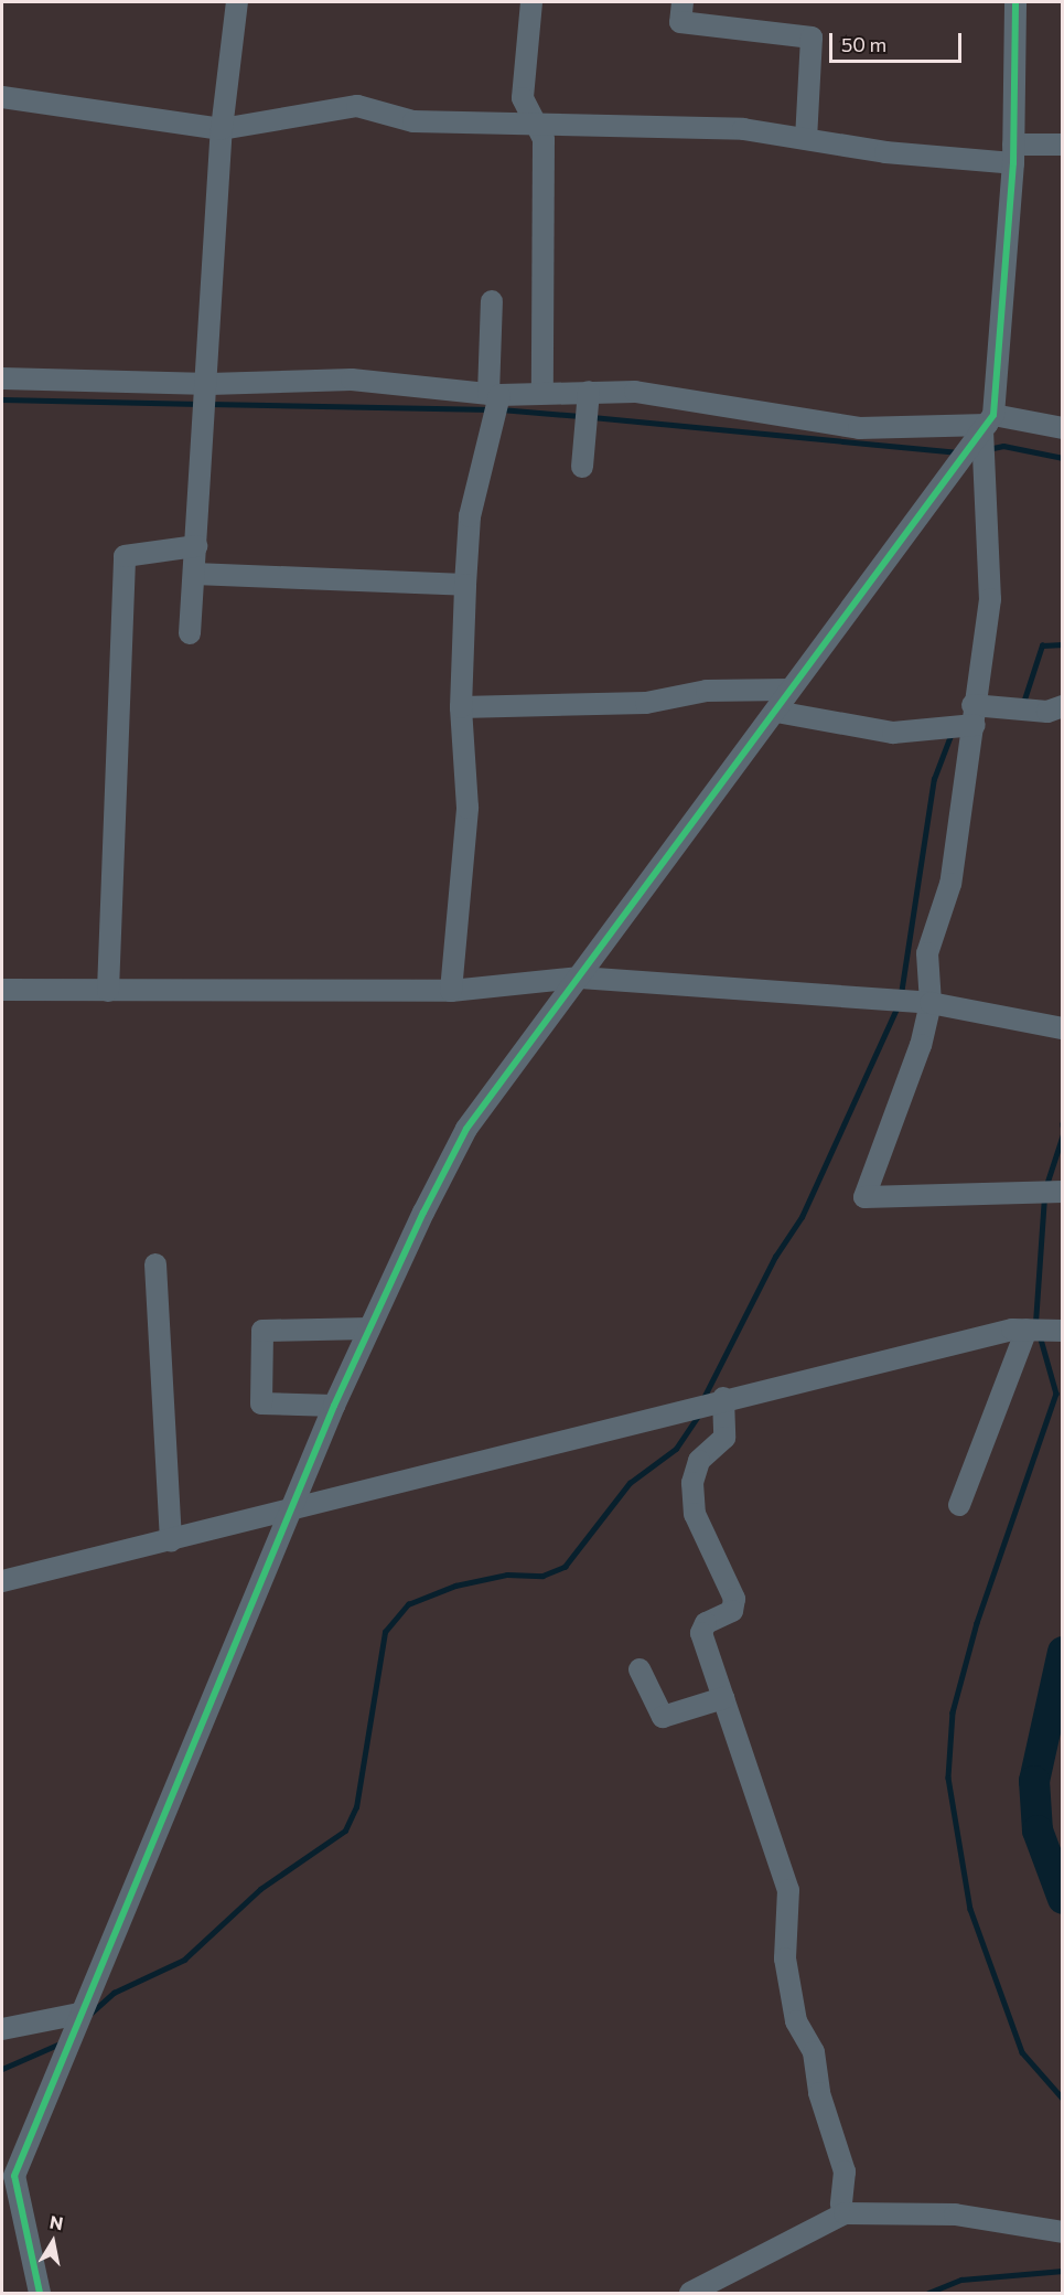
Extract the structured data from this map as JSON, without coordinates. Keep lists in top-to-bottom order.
{
  "scale_bar": "50 m",
  "north": "top"
}
